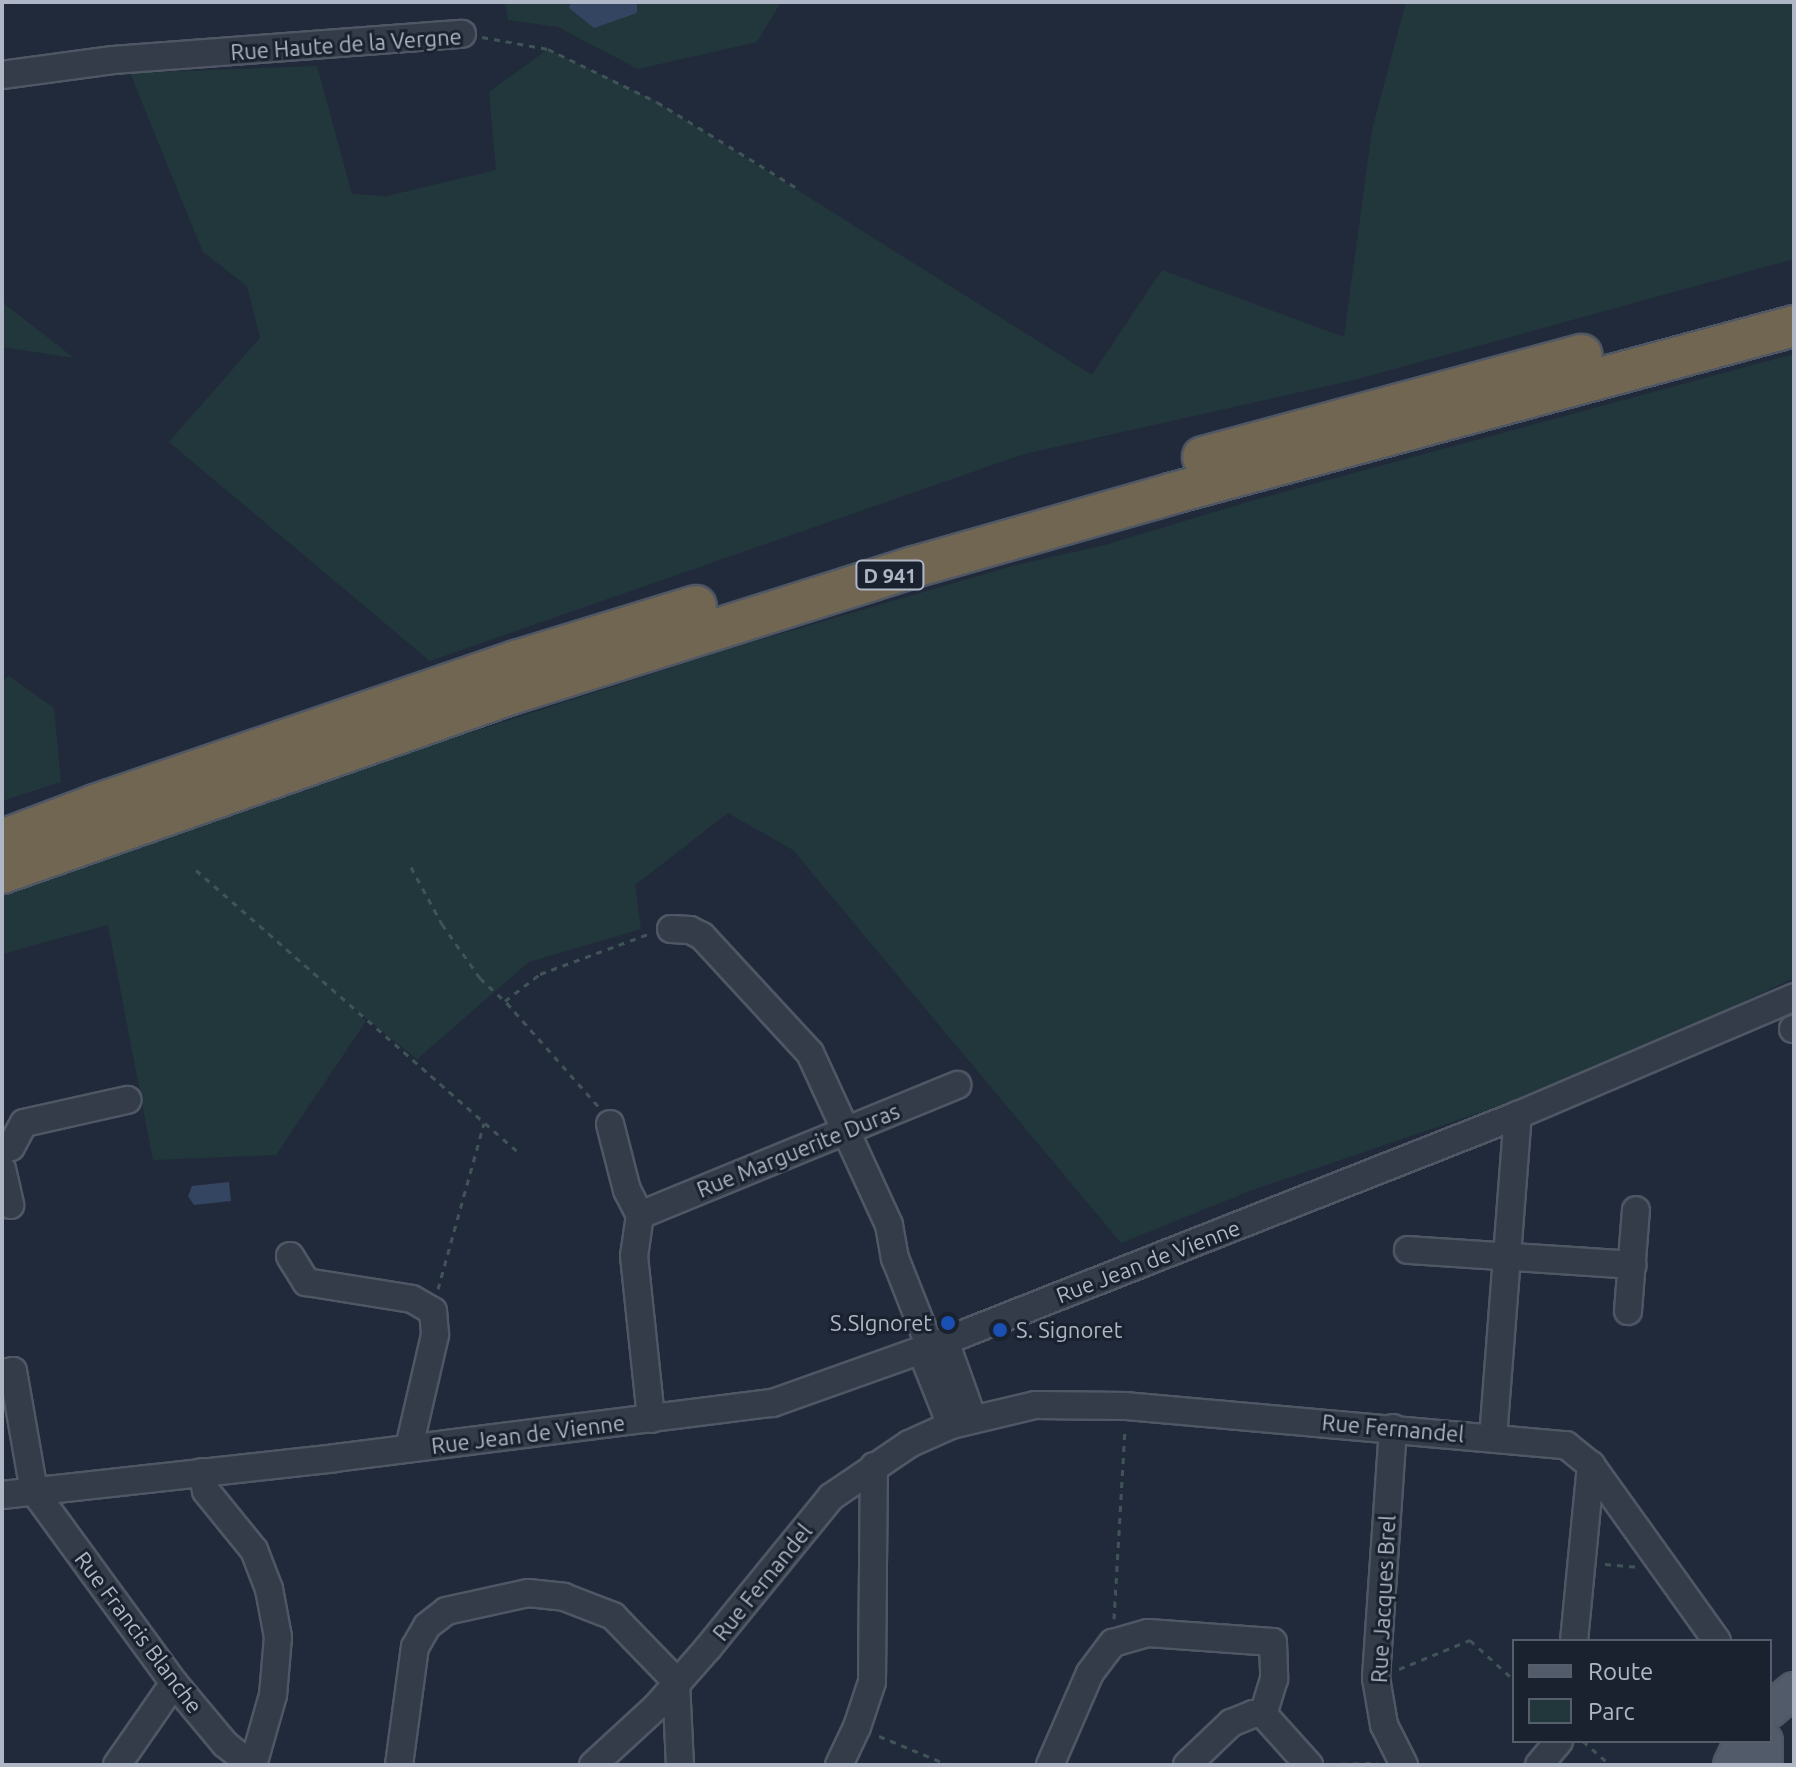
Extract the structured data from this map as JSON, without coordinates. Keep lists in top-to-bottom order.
{
  "streets": {
    "highway": ["D 941"],
    "street": [
      "Rue Haute de la Vergne",
      "Rue Marguerite Duras",
      "Rue Jean de Vienne",
      "Rue Fernandel",
      "Rue Jacques Brel",
      "Rue Francis Blanche"
    ]
  },
  "crossings": [
    ["Rue Jean de Vienne", "Rue Francis Blanche"],
    ["Rue Fernandel", "Rue Jacques Brel"]
  ],
  "places": ["S.SIgnoret", "S. Signoret"],
  "legend": ["Route", "Parc"]
}
